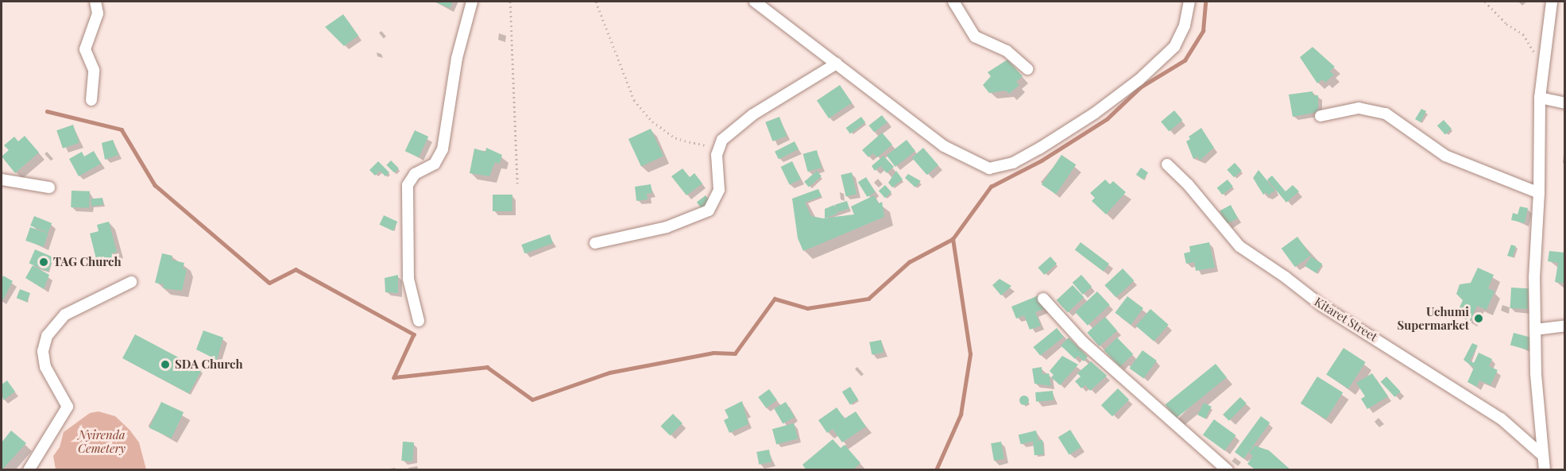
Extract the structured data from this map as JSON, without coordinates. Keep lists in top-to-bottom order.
{
  "streets": {
    "street": ["Kitaret Street"]
  },
  "parks": ["Nyirenda Cemetery"],
  "places": ["TAG Church", "Uchumi Supermarket", "SDA Church"]
}
